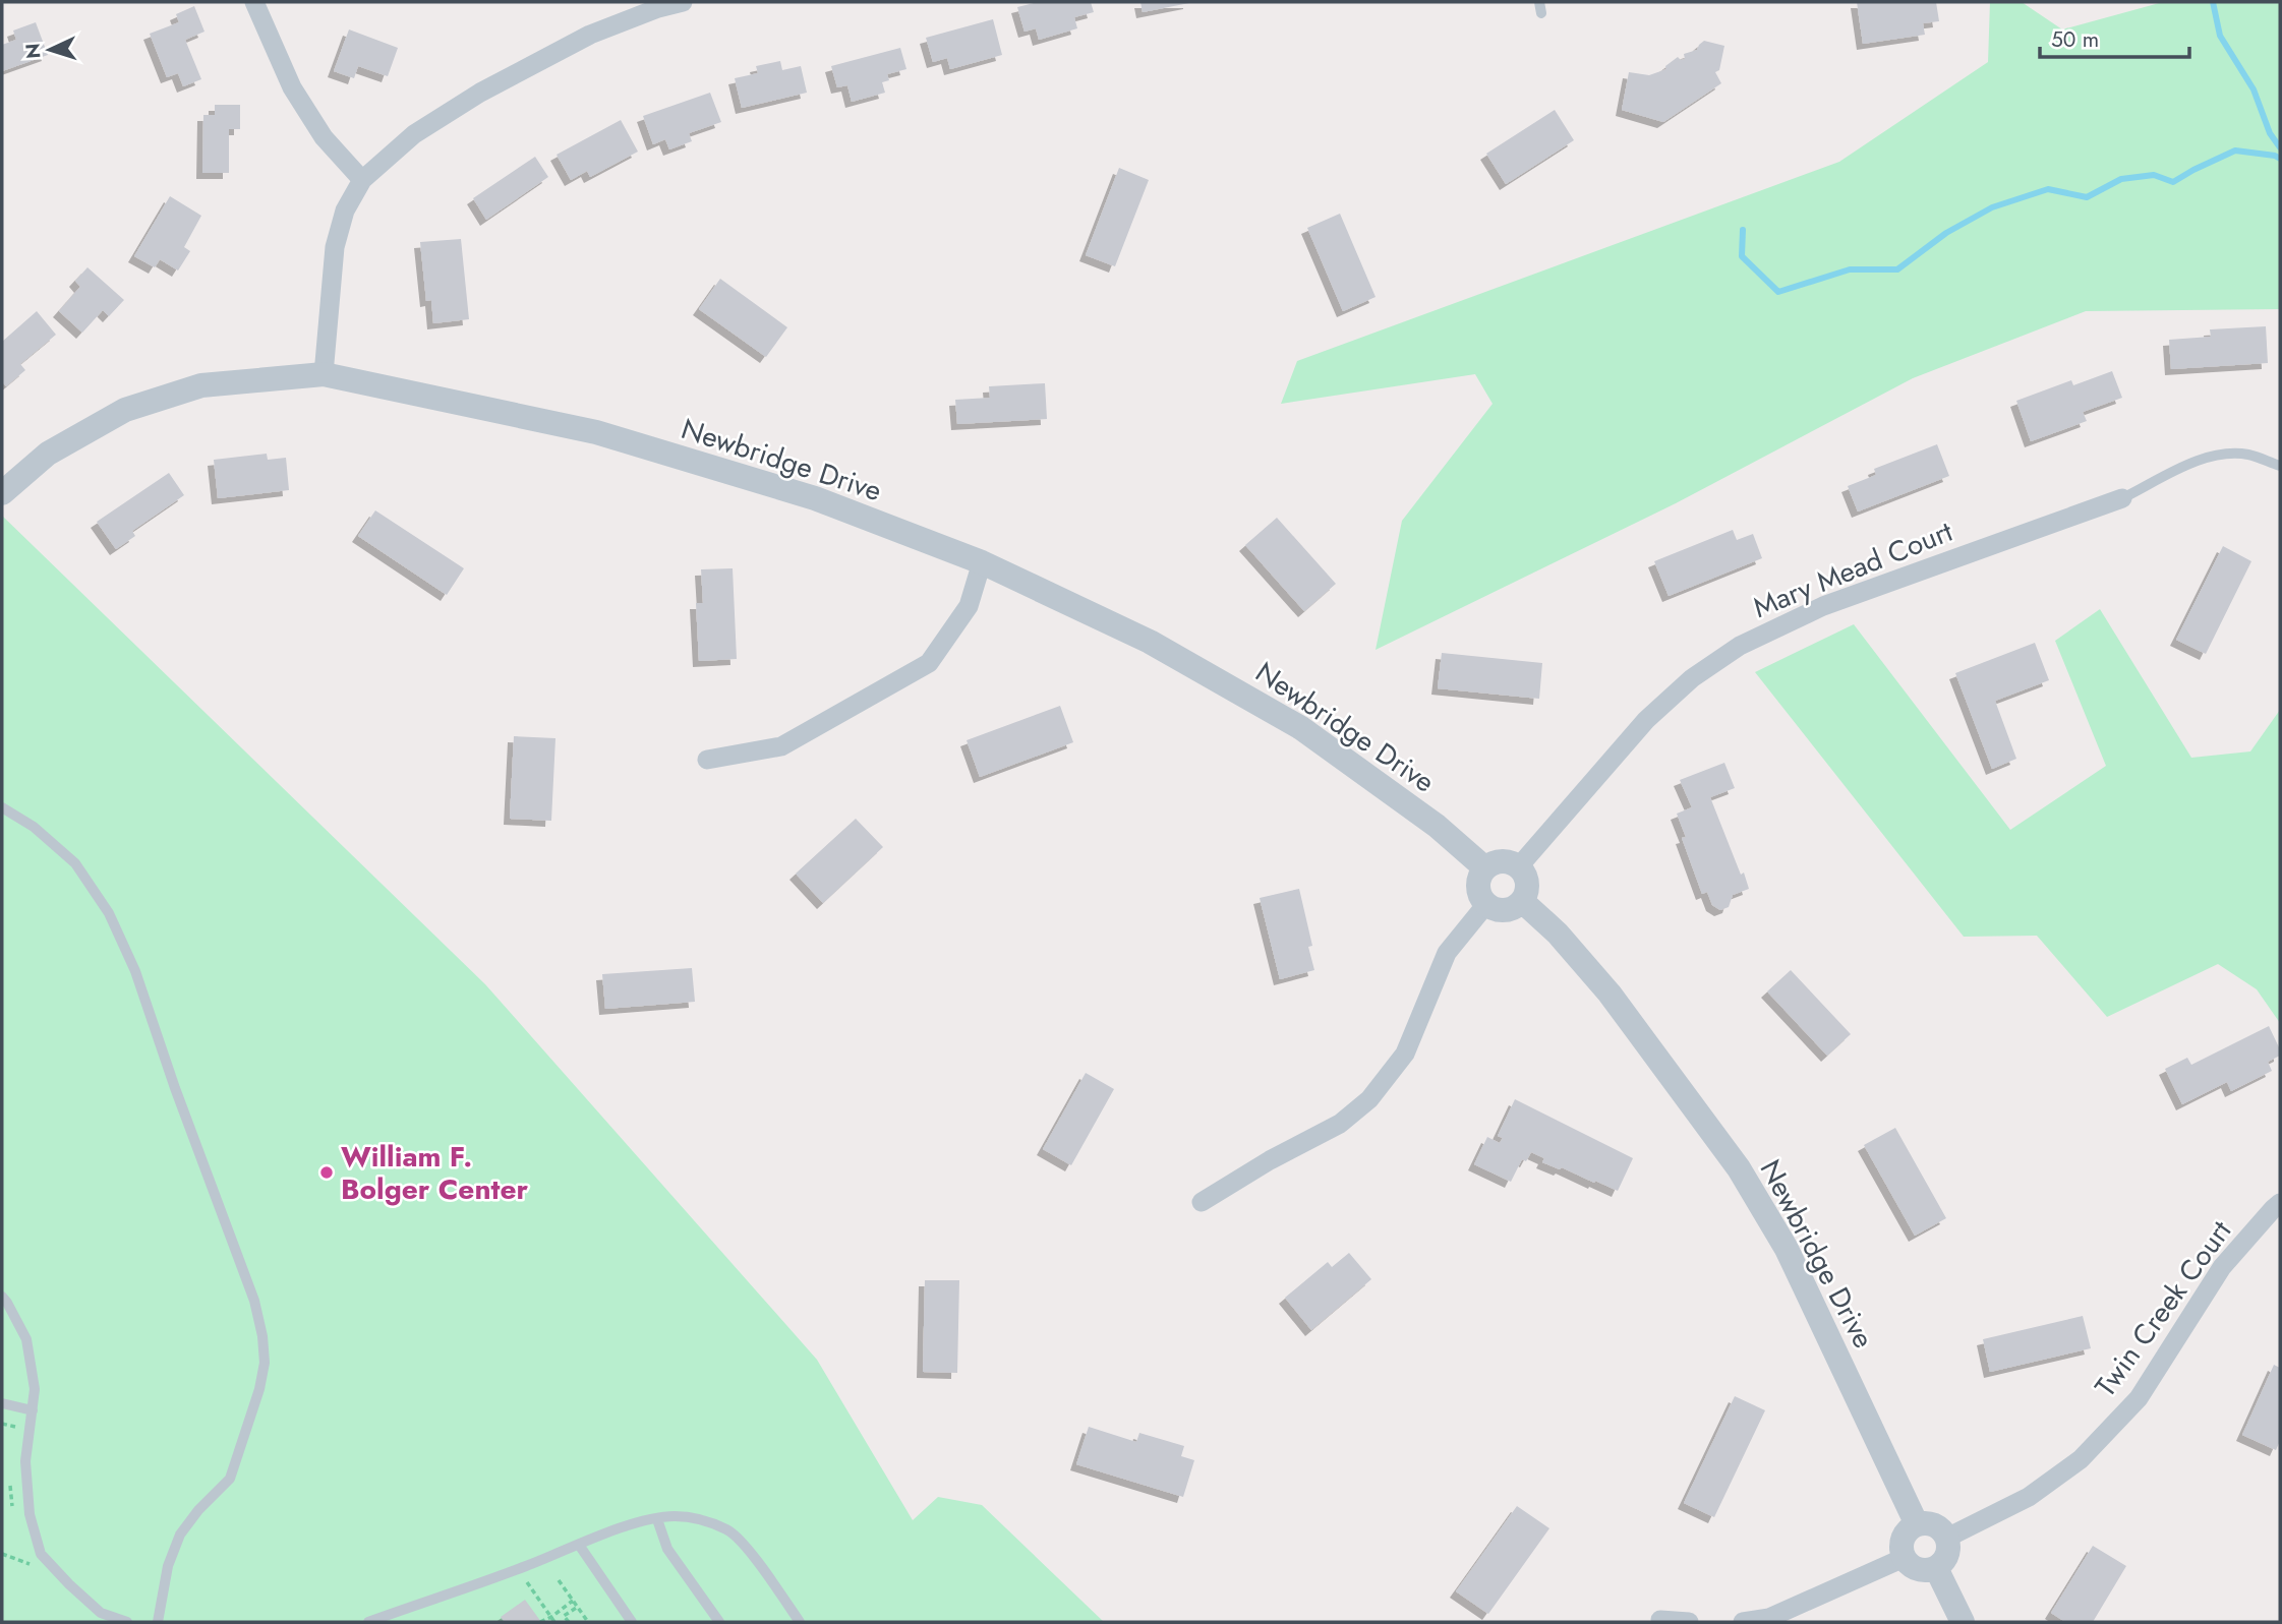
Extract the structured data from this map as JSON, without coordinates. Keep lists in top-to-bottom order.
{
  "streets": {
    "street": ["Newbridge Drive", "Mary Mead Court", "Twin Creek Court"]
  },
  "crossings": [
    ["Newbridge Drive", "Mary Mead Court"],
    ["Newbridge Drive", "Twin Creek Court"]
  ],
  "places": ["William F. Bolger Center"],
  "scale_bar": "50 m",
  "north": "left"
}
